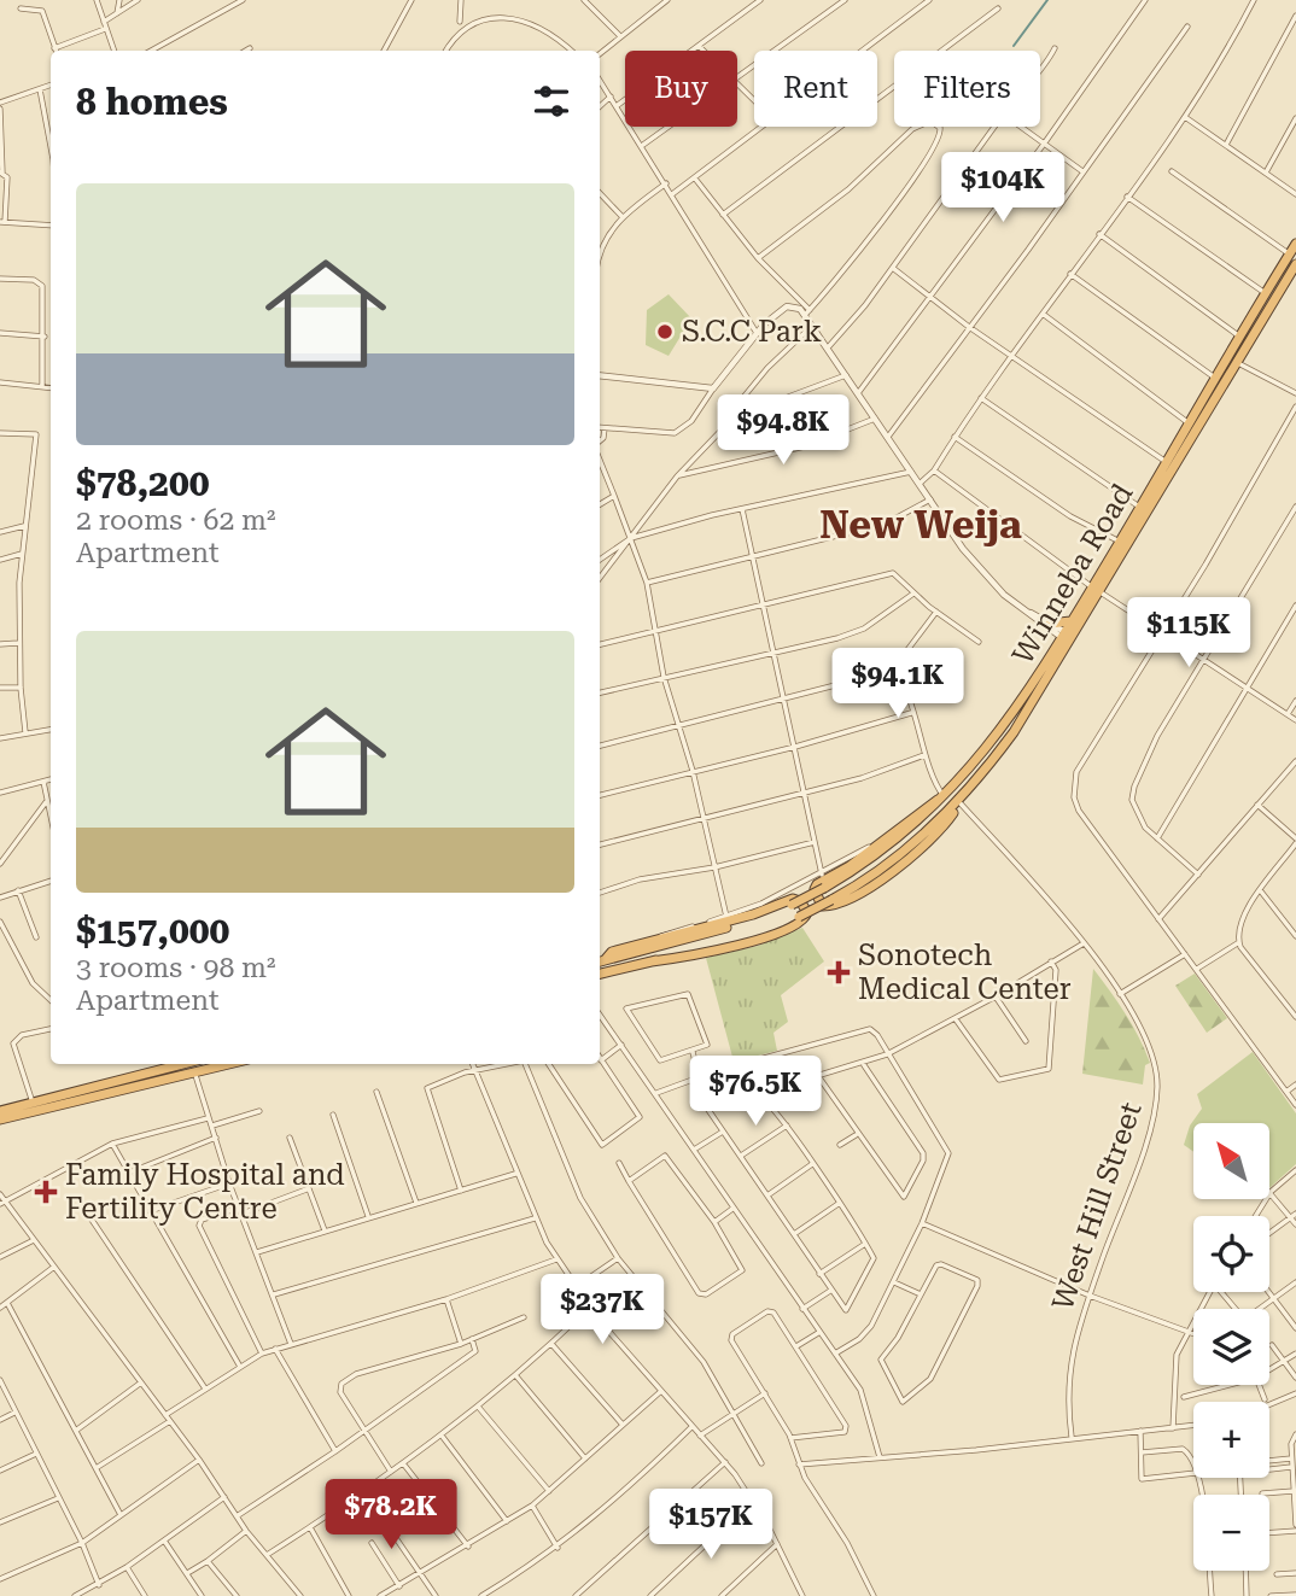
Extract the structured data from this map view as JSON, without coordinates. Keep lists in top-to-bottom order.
{
  "streets": {
    "highway": ["Winneba Road"],
    "street": ["West Hill Street"]
  },
  "crossings": [
    ["Winneba Road", "West Hill Street"]
  ],
  "districts": ["New Weija"],
  "places": {
    "other": ["S.C.C Park"],
    "health": ["Sonotech Medical Center", "Family Hospital and Fertility Centre"]
  },
  "north": "top left",
  "page": {
    "chip": ["Buy", "Rent", "Filters"],
    "heading": "8 homes",
    "price": [
      "$104K",
      "$94.8K",
      "$115K",
      "$94.1K",
      "$76.5K",
      "$237K",
      "$78.2K",
      "$157K"
    ],
    "list": [
      {
        "name": "$78,200",
        "note": "2 rooms · 62 m² · Apartment"
      },
      {
        "name": "$157,000",
        "note": "3 rooms · 98 m² · Apartment"
      }
    ],
    "map_buttons": ["+", "−"]
  }
}
